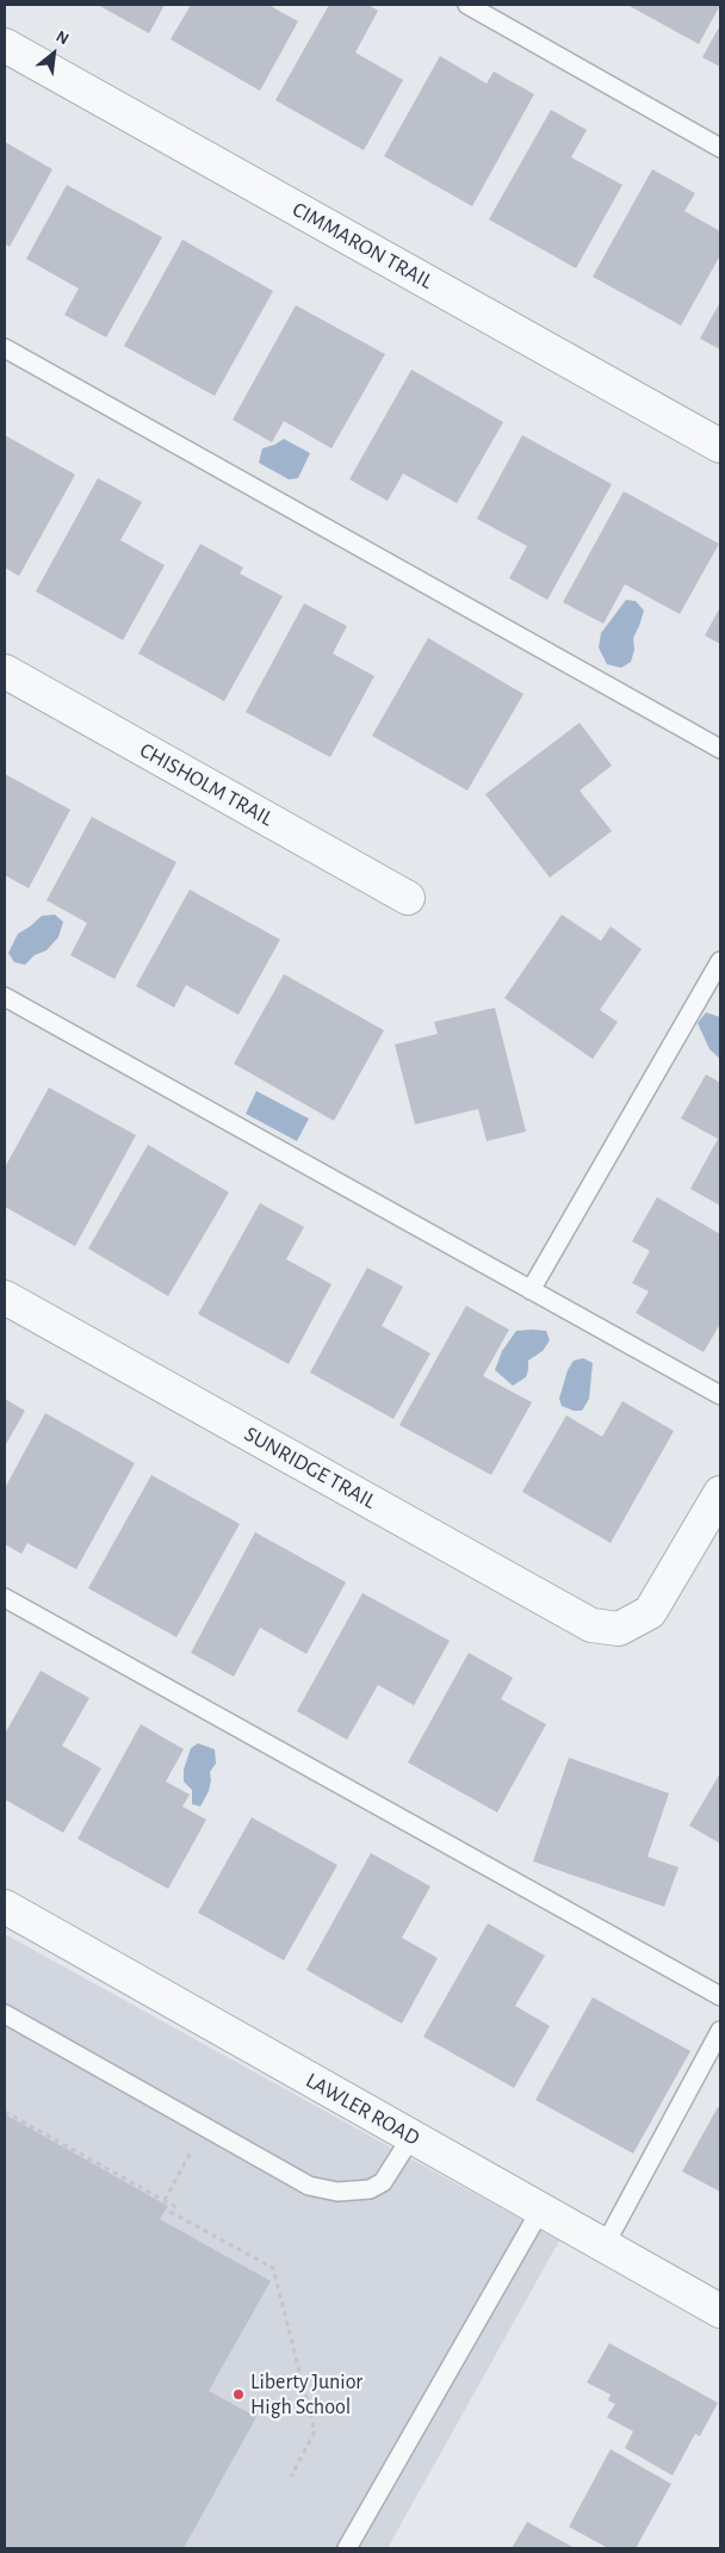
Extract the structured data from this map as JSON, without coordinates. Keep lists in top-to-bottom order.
{
  "streets": {
    "street": [
      "CIMMARON TRAIL",
      "CHISHOLM TRAIL",
      "SUNRIDGE TRAIL",
      "LAWLER ROAD"
    ]
  },
  "places": ["Liberty Junior High School"],
  "north": "top right"
}
